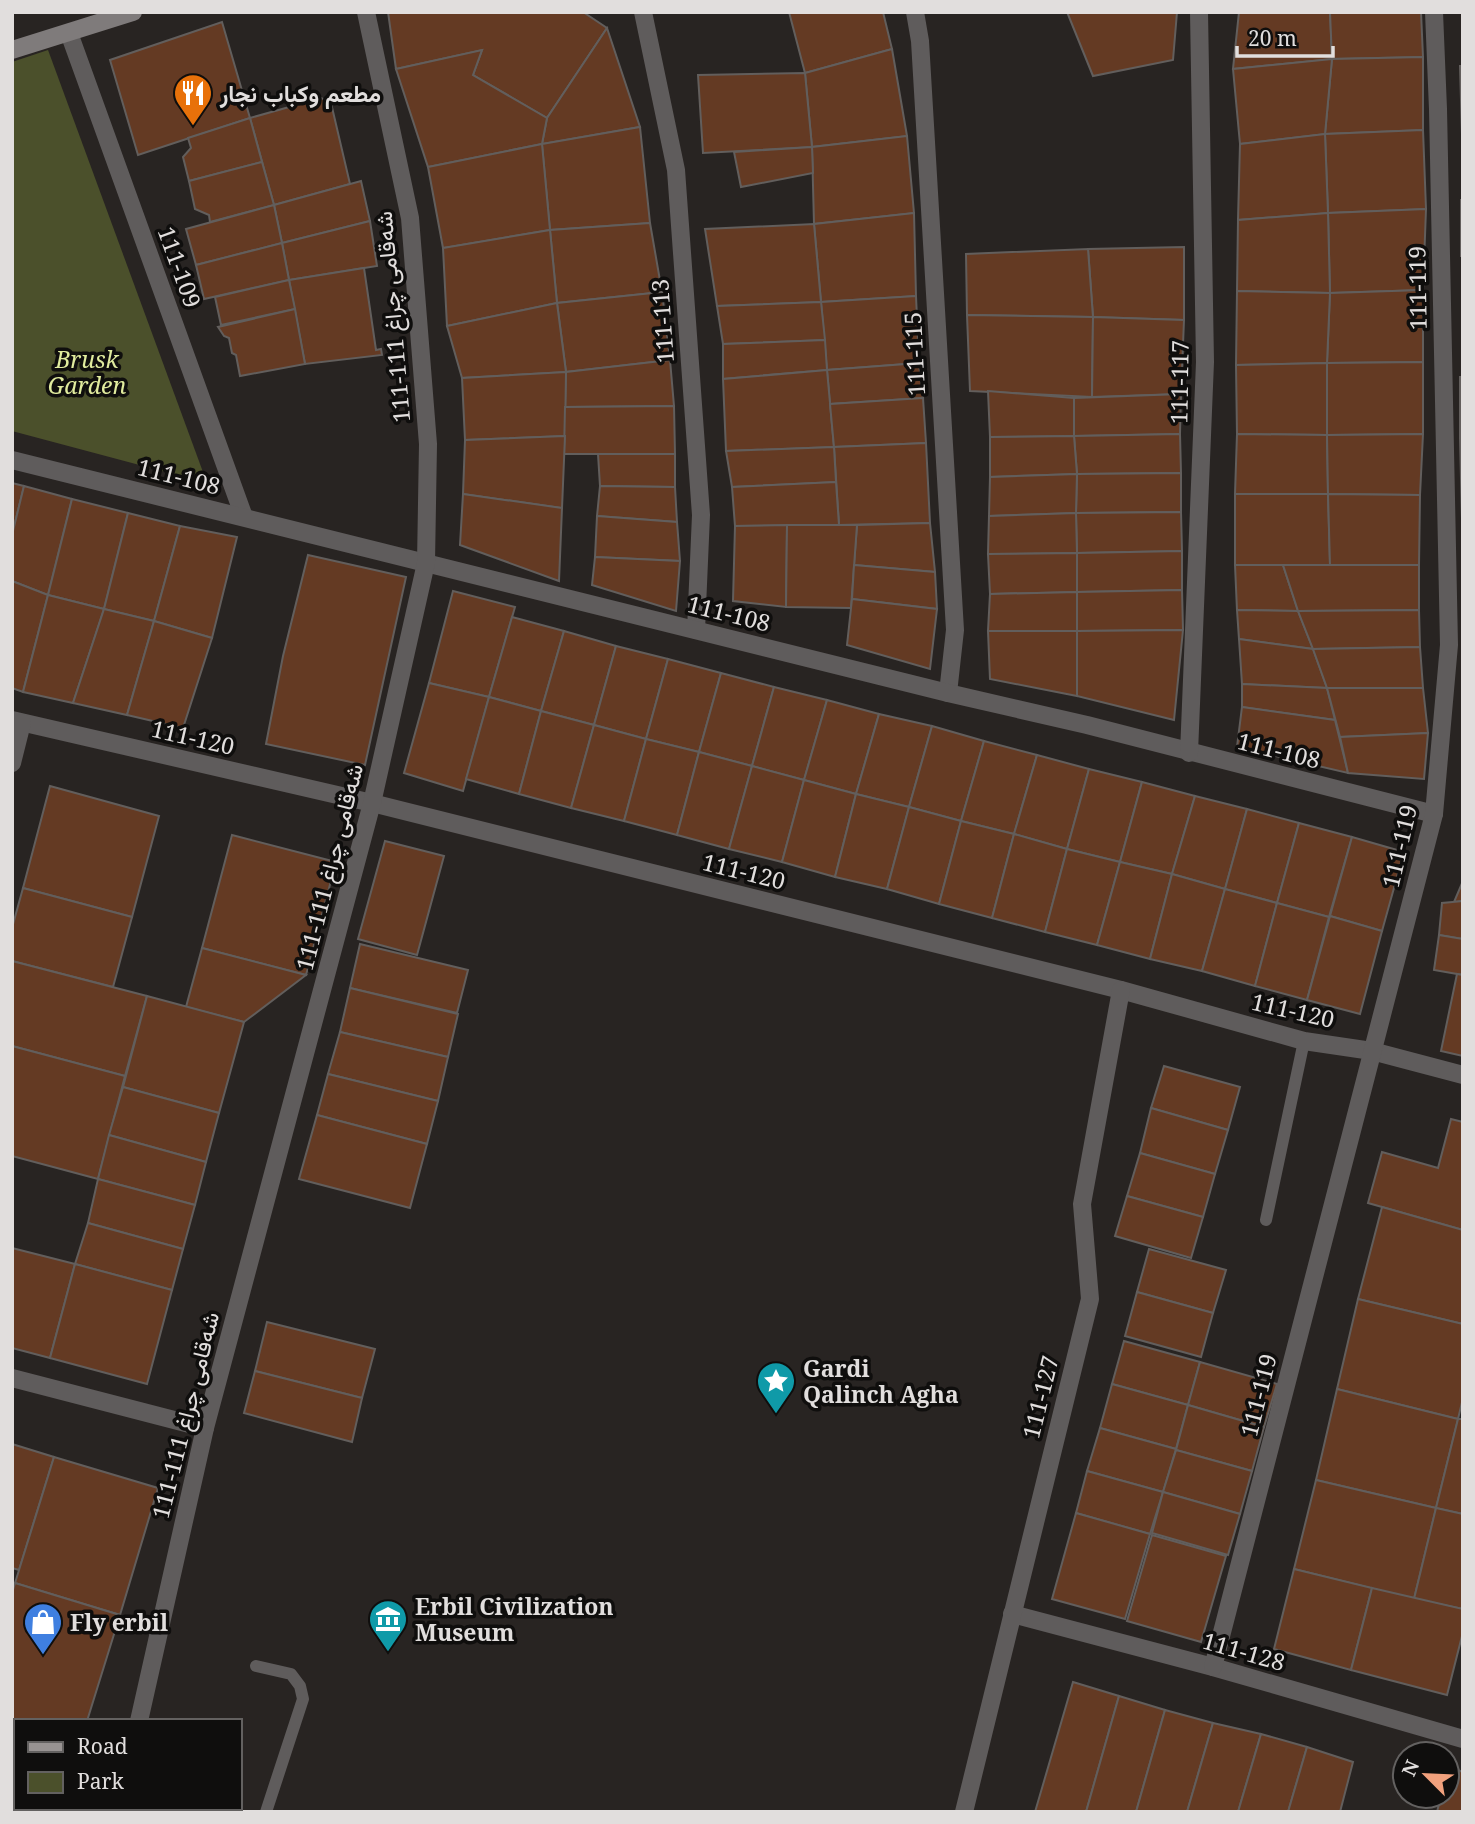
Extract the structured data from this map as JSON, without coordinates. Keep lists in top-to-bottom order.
{
  "streets": {
    "street": [
      "111-109",
      "111-119",
      "شەقامی چراغ 111-111",
      "111-113",
      "111-115",
      "111-117",
      "111-108",
      "111-120",
      "111-127",
      "111-128"
    ]
  },
  "crossings": [
    ["111-109", "111-108"],
    ["111-119", "111-108"],
    ["111-119", "111-120"],
    ["111-119", "111-128"],
    ["شەقامی چراغ 111-111", "111-108"],
    ["شەقامی چراغ 111-111", "111-120"],
    ["111-113", "111-108"],
    ["111-115", "111-108"],
    ["111-117", "111-108"],
    ["111-120", "111-127"],
    ["111-127", "111-128"]
  ],
  "parks": ["Brusk Garden"],
  "places": {
    "restaurant": ["مطعم وكباب نجار"],
    "place": ["Gardi Qalinch Agha"],
    "museum": ["Erbil Civilization Museum"],
    "shop": ["Fly erbil"]
  },
  "legend": ["Road", "Park"],
  "scale_bar": "20 m",
  "north": "top left"
}
